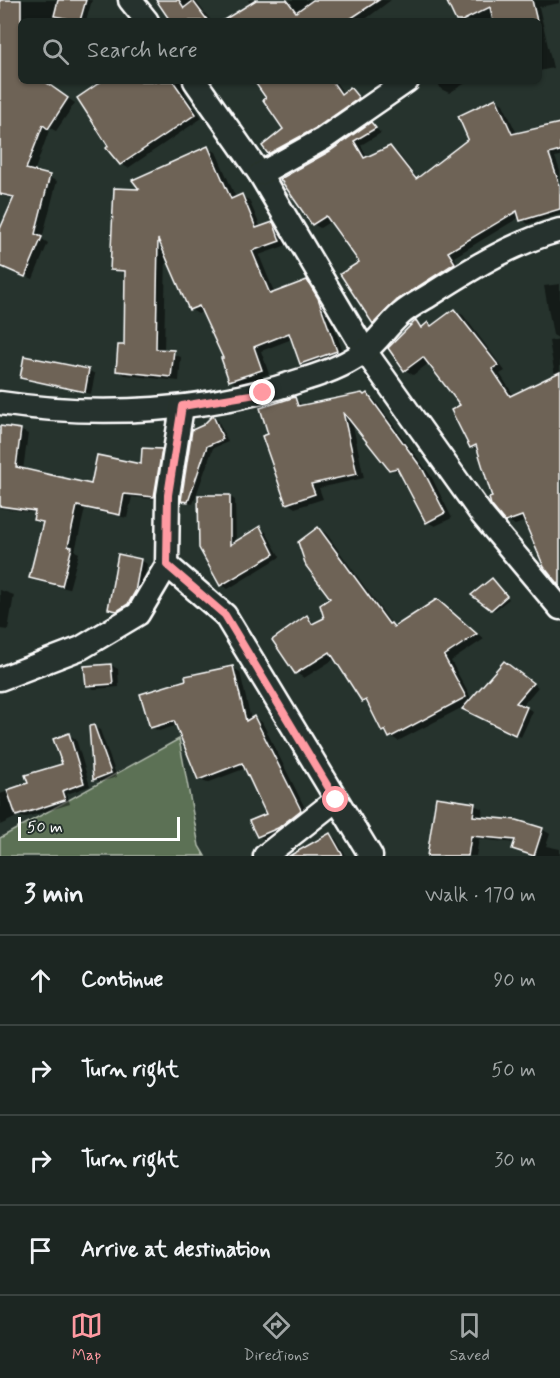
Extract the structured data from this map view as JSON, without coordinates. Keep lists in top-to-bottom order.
{
  "scale_bar": "50 m",
  "page": {
    "search": "Search here",
    "scale": "50 m",
    "heading": ["3 min", "Walk · 170 m"],
    "list": [
      ["Continue", "90 m"],
      ["Turn right", "50 m"],
      ["Turn right", "30 m"],
      "Arrive at destination"
    ],
    "nav": ["Map", "Directions", "Saved"]
  }
}
